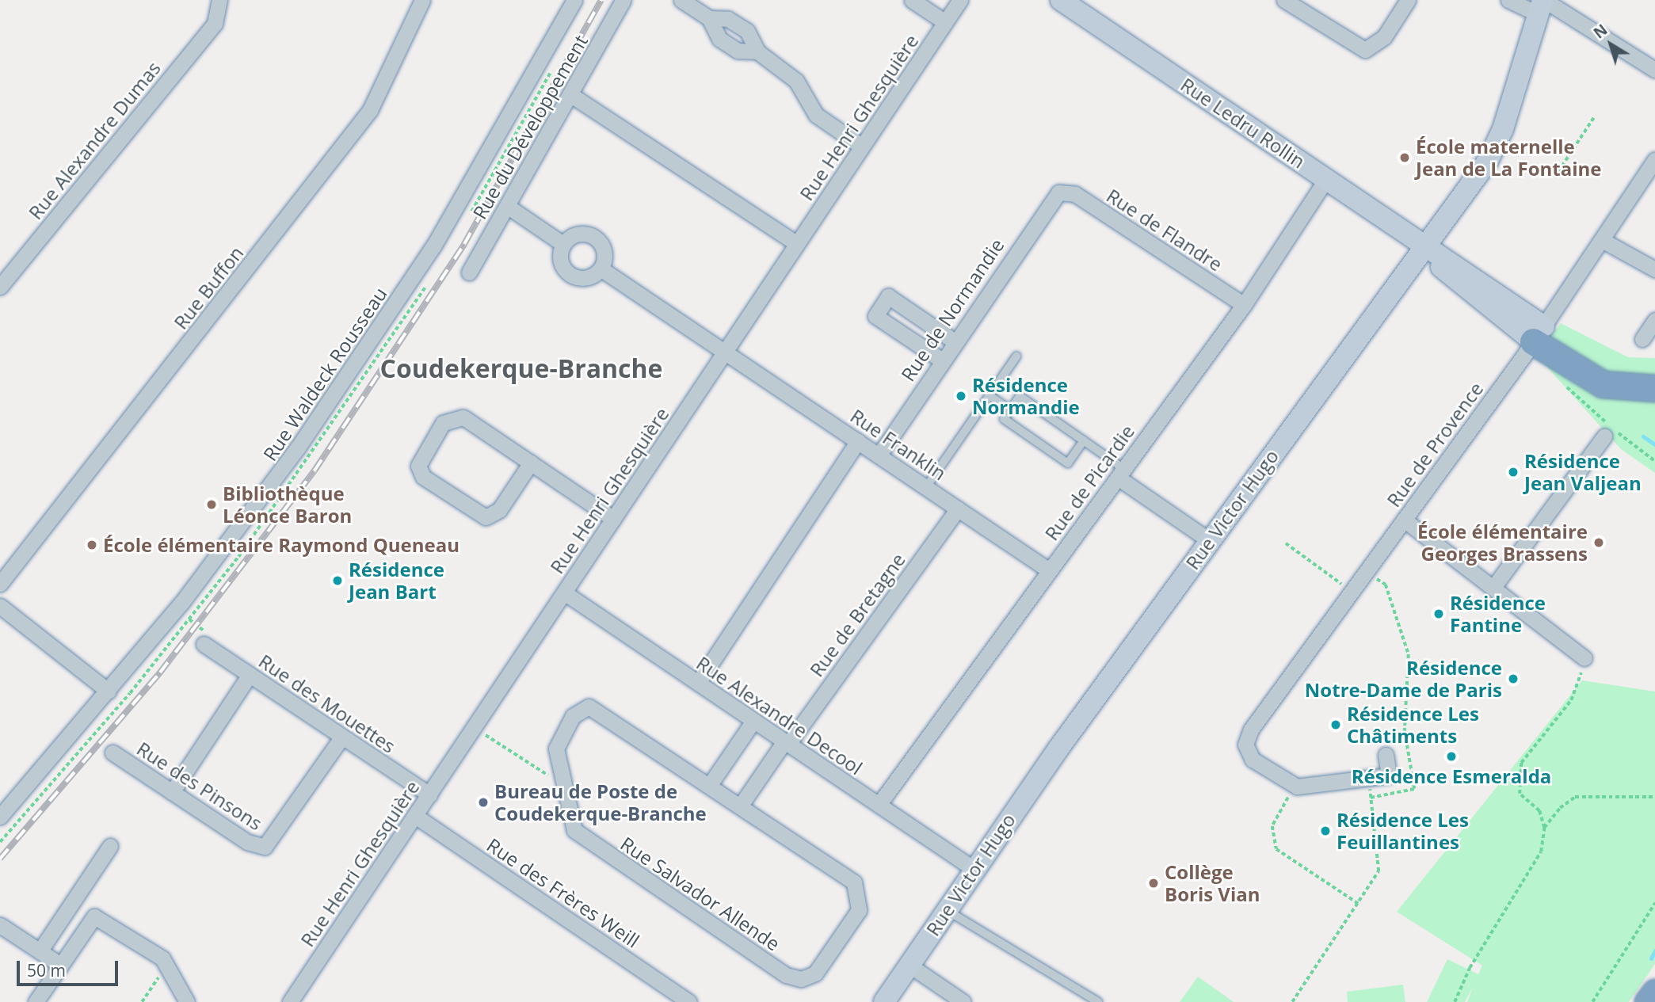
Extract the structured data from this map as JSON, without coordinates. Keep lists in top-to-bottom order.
{
  "streets": {
    "street": [
      "Rue Henri Ghesquière",
      "Rue Ledru Rollin",
      "Rue du Développement",
      "Rue Alexandre Dumas",
      "Rue de Flandre",
      "Rue Buffon",
      "Rue de Normandie",
      "Rue Waldeck Rousseau",
      "Rue Franklin",
      "Rue de Provence",
      "Rue de Picardie",
      "Rue Victor Hugo",
      "Rue de Bretagne",
      "Rue des Mouettes",
      "Rue Alexandre Decool",
      "Rue des Pinsons",
      "Rue des Frères Weill",
      "Rue Salvador Allende"
    ]
  },
  "crossings": [
    ["Rue Henri Ghesquière", "Rue Franklin"],
    ["Rue Henri Ghesquière", "Rue des Mouettes"],
    ["Rue Henri Ghesquière", "Rue Alexandre Decool"],
    ["Rue Henri Ghesquière", "Rue des Frères Weill"],
    ["Rue Ledru Rollin", "Rue de Provence"],
    ["Rue Ledru Rollin", "Rue de Picardie"],
    ["Rue Ledru Rollin", "Rue Victor Hugo"],
    ["Rue de Flandre", "Rue de Normandie"],
    ["Rue de Flandre", "Rue de Picardie"],
    ["Rue de Normandie", "Rue Franklin"],
    ["Rue Franklin", "Rue de Picardie"],
    ["Rue Franklin", "Rue de Bretagne"],
    ["Rue de Picardie", "Rue Alexandre Decool"],
    ["Rue Victor Hugo", "Rue Alexandre Decool"],
    ["Rue de Bretagne", "Rue Alexandre Decool"],
    ["Rue des Mouettes", "Rue des Pinsons"]
  ],
  "districts": ["Coudekerque-Branche"],
  "places": [
    "École maternelle Jean de La Fontaine",
    "Résidence Normandie",
    "Résidence Jean Valjean",
    "Bibliothèque Léonce Baron",
    "École élémentaire Georges Brassens",
    "École élémentaire Raymond Queneau",
    "Résidence Jean Bart",
    "Résidence Fantine",
    "Résidence Notre-Dame de Paris",
    "Résidence Les Châtiments",
    "Résidence Esmeralda",
    "Bureau de Poste de Coudekerque-Branche",
    "Résidence Les Feuillantines",
    "Collège Boris Vian"
  ],
  "scale_bar": "50 m",
  "north": "top left"
}
